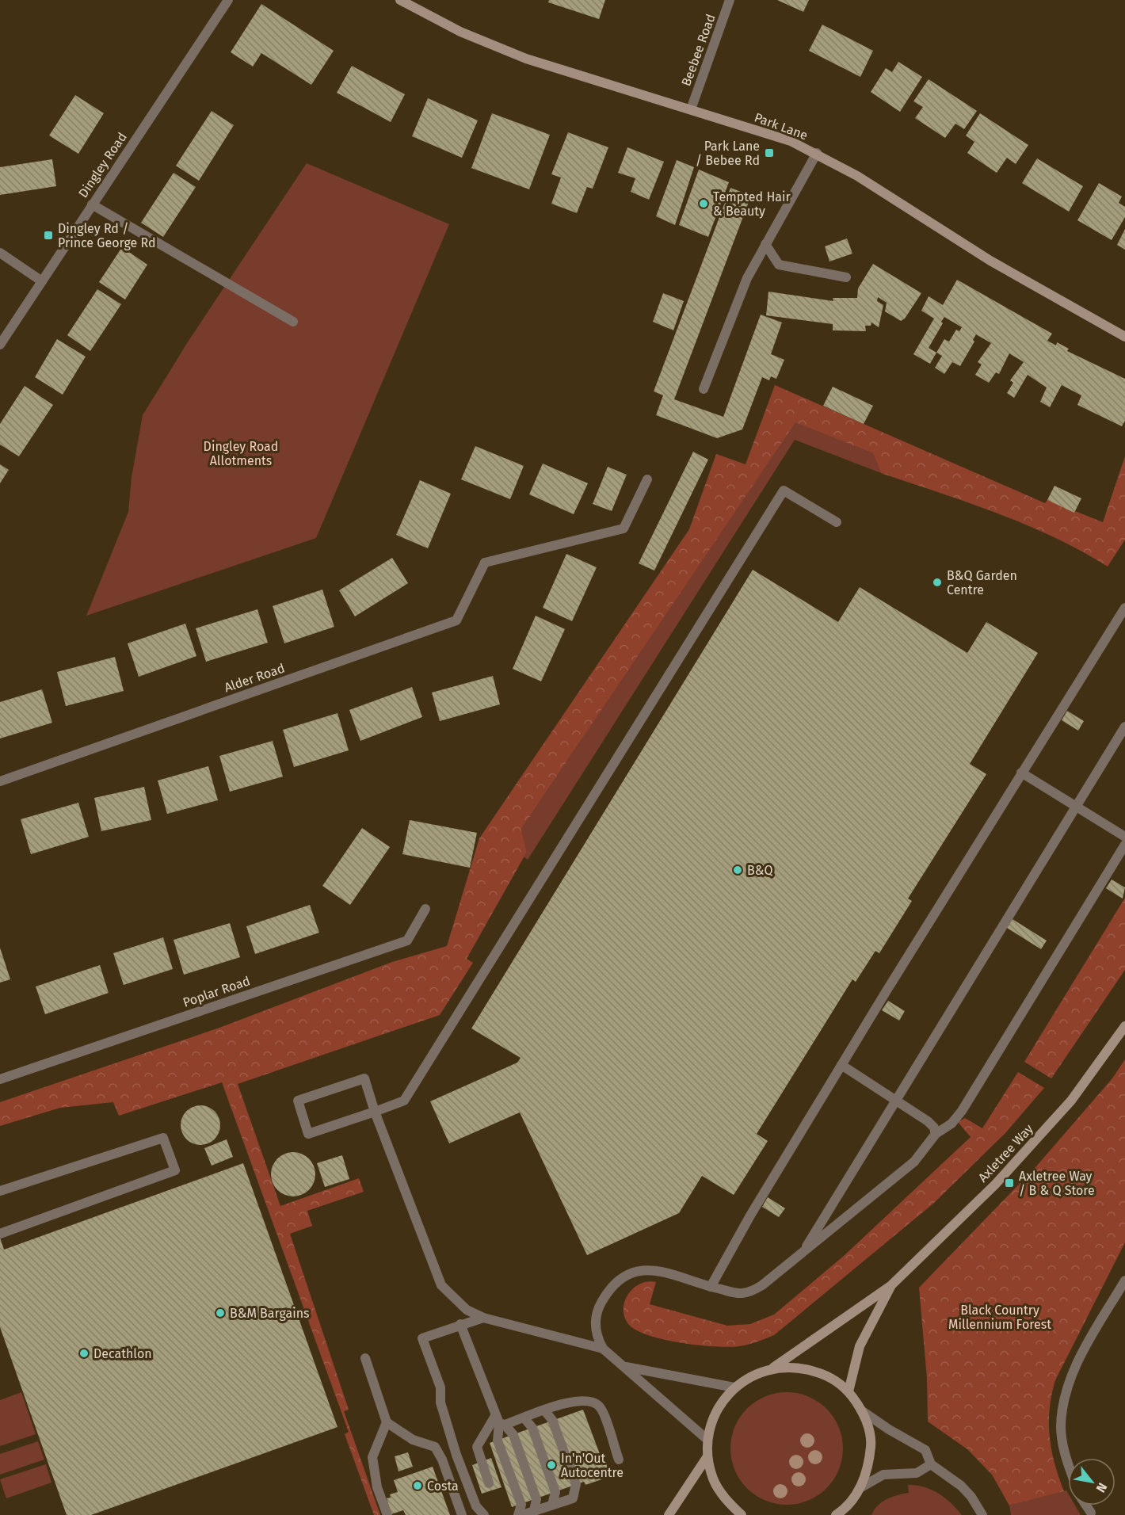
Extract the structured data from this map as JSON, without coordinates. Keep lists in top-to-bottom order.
{
  "streets": {
    "street": [
      "Beebee Road",
      "Park Lane",
      "Dingley Road",
      "Alder Road",
      "Poplar Road",
      "Axletree Way"
    ]
  },
  "crossings": [
    ["Beebee Road", "Park Lane"]
  ],
  "parks": ["Dingley Road Allotments", "Black Country Millennium Forest"],
  "places": {
    "transit": ["Park Lane / Bebee Rd", "Dingley Rd / Prince George Rd", "Axletree Way / B & Q Store"],
    "other": [
      "Tempted Hair & Beauty",
      "B&Q Garden Centre",
      "B&Q",
      "B&M Bargains",
      "Decathlon",
      "In'n'Out Autocentre",
      "Costa"
    ]
  },
  "north": "bottom right"
}
